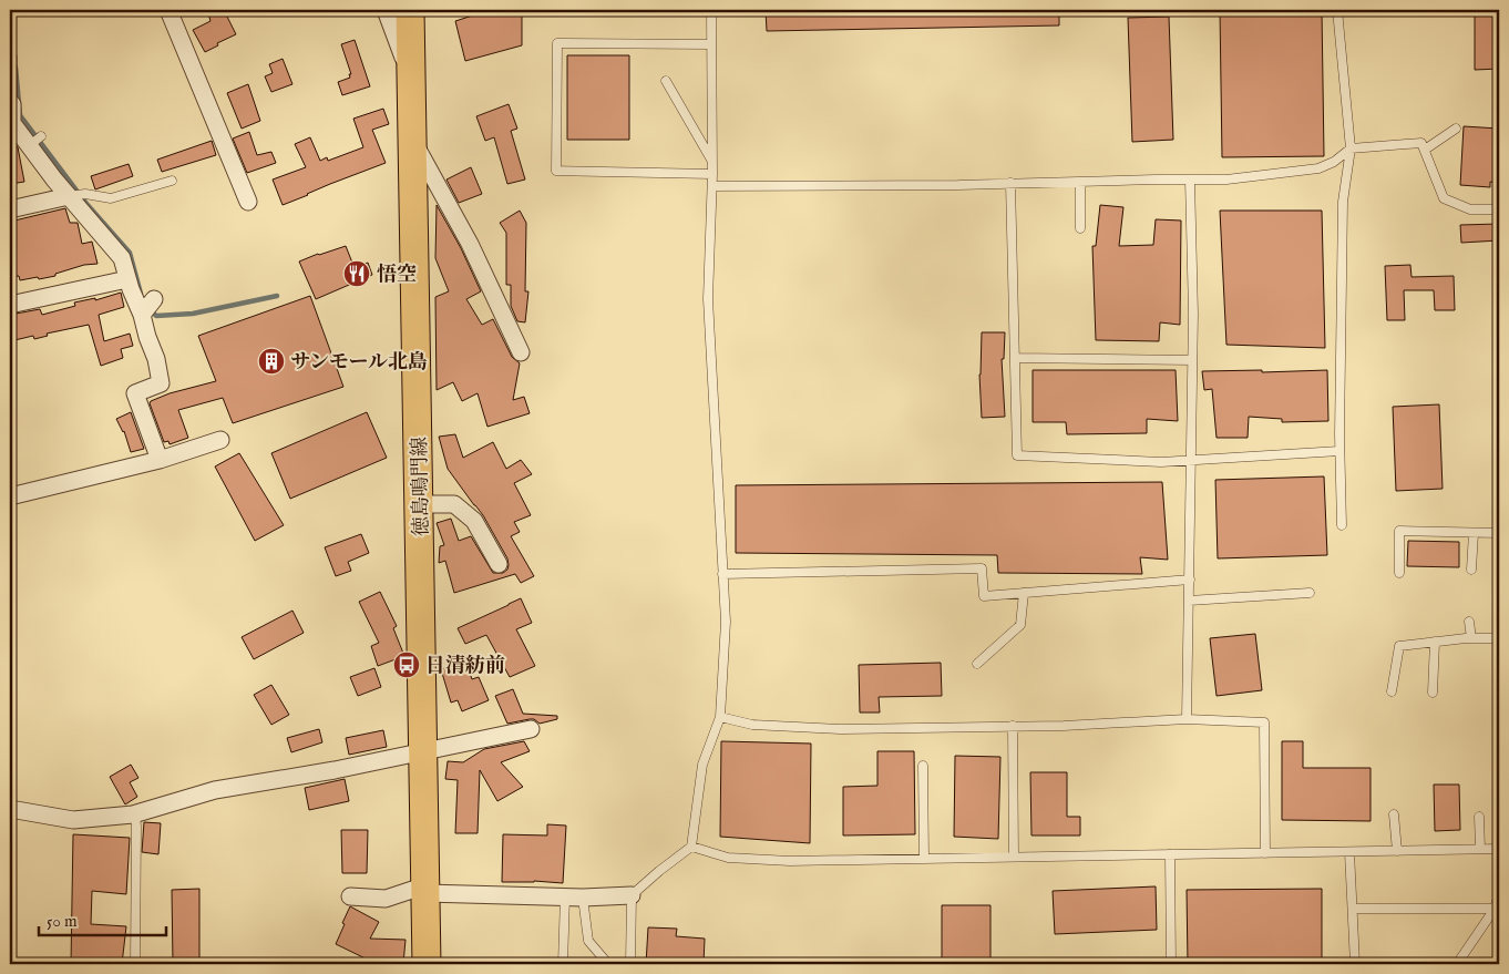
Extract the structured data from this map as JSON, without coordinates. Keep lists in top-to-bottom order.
{
  "streets": {
    "main road": ["徳島鳴門線"]
  },
  "places": {
    "restaurant": ["悟空"],
    "building": ["サンモール北島"],
    "bus stop": ["日清紡前"]
  },
  "scale_bar": "50 m"
}
